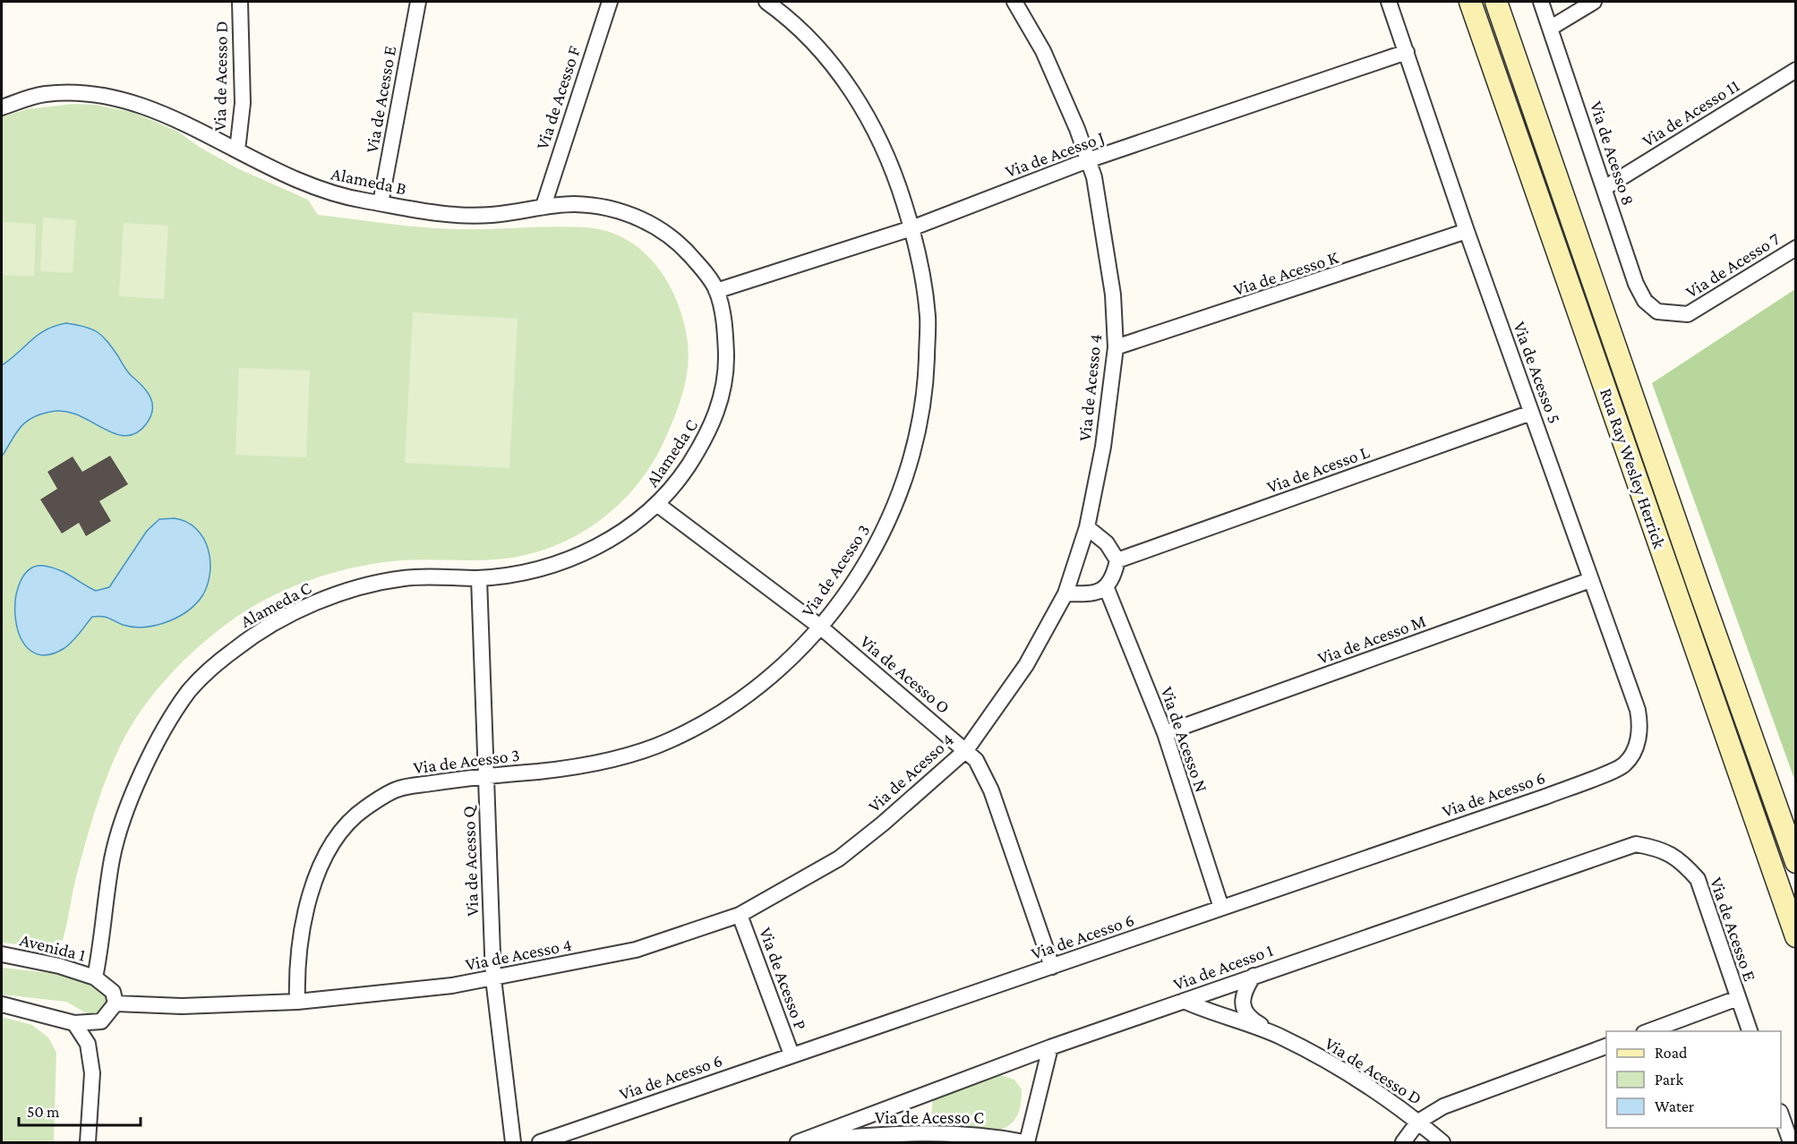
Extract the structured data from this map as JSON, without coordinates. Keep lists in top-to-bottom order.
{
  "streets": {
    "street": [
      "Via de Acesso D",
      "Via de Acesso F",
      "Via de Acesso E",
      "Via de Acesso 11",
      "Via de Acesso 8",
      "Via de Acesso J",
      "Alameda B",
      "Via de Acesso 7",
      "Via de Acesso K",
      "Via de Acesso 5",
      "Via de Acesso 4",
      "Alameda C",
      "Rua Ray Wesley Herrick",
      "Via de Acesso L",
      "Via de Acesso 3",
      "Via de Acesso M",
      "Via de Acesso O",
      "Via de Acesso N",
      "Via de Acesso 6",
      "Via de Acesso Q",
      "Avenida 1",
      "Via de Acesso 1",
      "Via de Acesso P",
      "Via de Acesso C"
    ]
  },
  "crossings": [
    ["Via de Acesso D", "Alameda B"],
    ["Via de Acesso D", "Via de Acesso 1"],
    ["Via de Acesso F", "Alameda B"],
    ["Via de Acesso E", "Alameda B"],
    ["Via de Acesso E", "Via de Acesso 1"],
    ["Via de Acesso 11", "Via de Acesso 8"],
    ["Via de Acesso 8", "Via de Acesso 7"],
    ["Via de Acesso J", "Alameda B"],
    ["Via de Acesso J", "Via de Acesso 5"],
    ["Via de Acesso J", "Via de Acesso 4"],
    ["Via de Acesso J", "Alameda C"],
    ["Via de Acesso J", "Via de Acesso 3"],
    ["Alameda B", "Alameda C"],
    ["Via de Acesso K", "Via de Acesso 5"],
    ["Via de Acesso K", "Via de Acesso 4"],
    ["Via de Acesso 5", "Via de Acesso L"],
    ["Via de Acesso 5", "Via de Acesso M"],
    ["Via de Acesso 5", "Via de Acesso 6"],
    ["Via de Acesso 4", "Via de Acesso 3"],
    ["Via de Acesso 4", "Via de Acesso O"],
    ["Via de Acesso 4", "Via de Acesso Q"],
    ["Via de Acesso 4", "Via de Acesso P"],
    ["Alameda C", "Via de Acesso O"],
    ["Alameda C", "Via de Acesso Q"],
    ["Alameda C", "Avenida 1"],
    ["Via de Acesso 3", "Via de Acesso O"],
    ["Via de Acesso 3", "Via de Acesso Q"],
    ["Via de Acesso M", "Via de Acesso N"],
    ["Via de Acesso O", "Via de Acesso 6"],
    ["Via de Acesso N", "Via de Acesso 6"],
    ["Via de Acesso 6", "Via de Acesso P"],
    ["Via de Acesso 1", "Via de Acesso C"]
  ],
  "legend": ["Road", "Park", "Water"],
  "scale_bar": "50 m"
}
